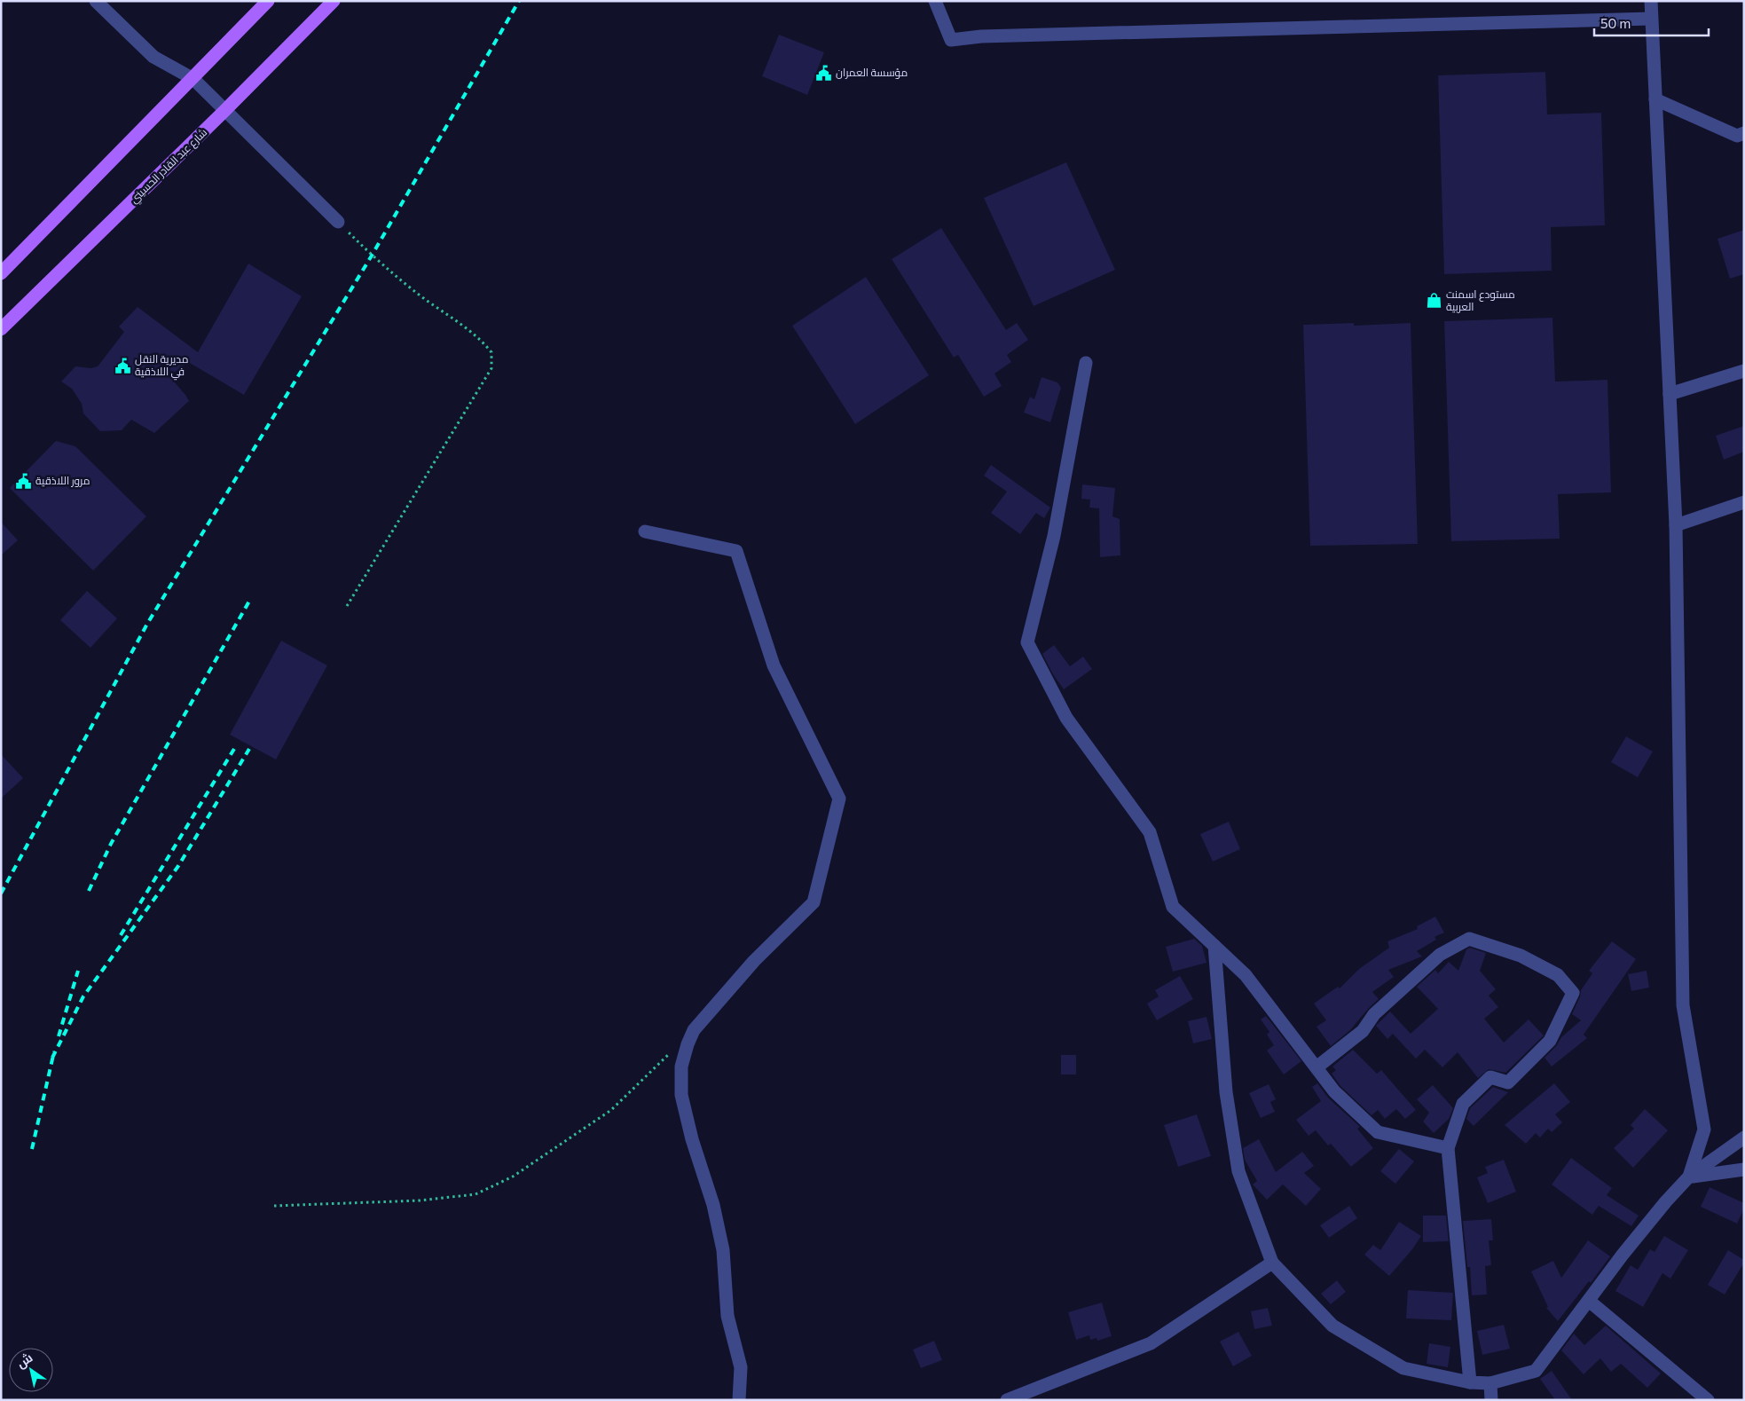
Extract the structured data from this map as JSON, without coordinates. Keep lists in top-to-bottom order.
{
  "streets": {
    "main road": ["شارع عبد القادر الحسيني"]
  },
  "places": {
    "public building": ["مؤسسة العمران", "مديرية النقل في اللاذقية", "مرور اللاذقية"],
    "shop": ["مستودع اسمنت العربية"]
  },
  "scale_bar": "50 m",
  "north": "top left"
}
